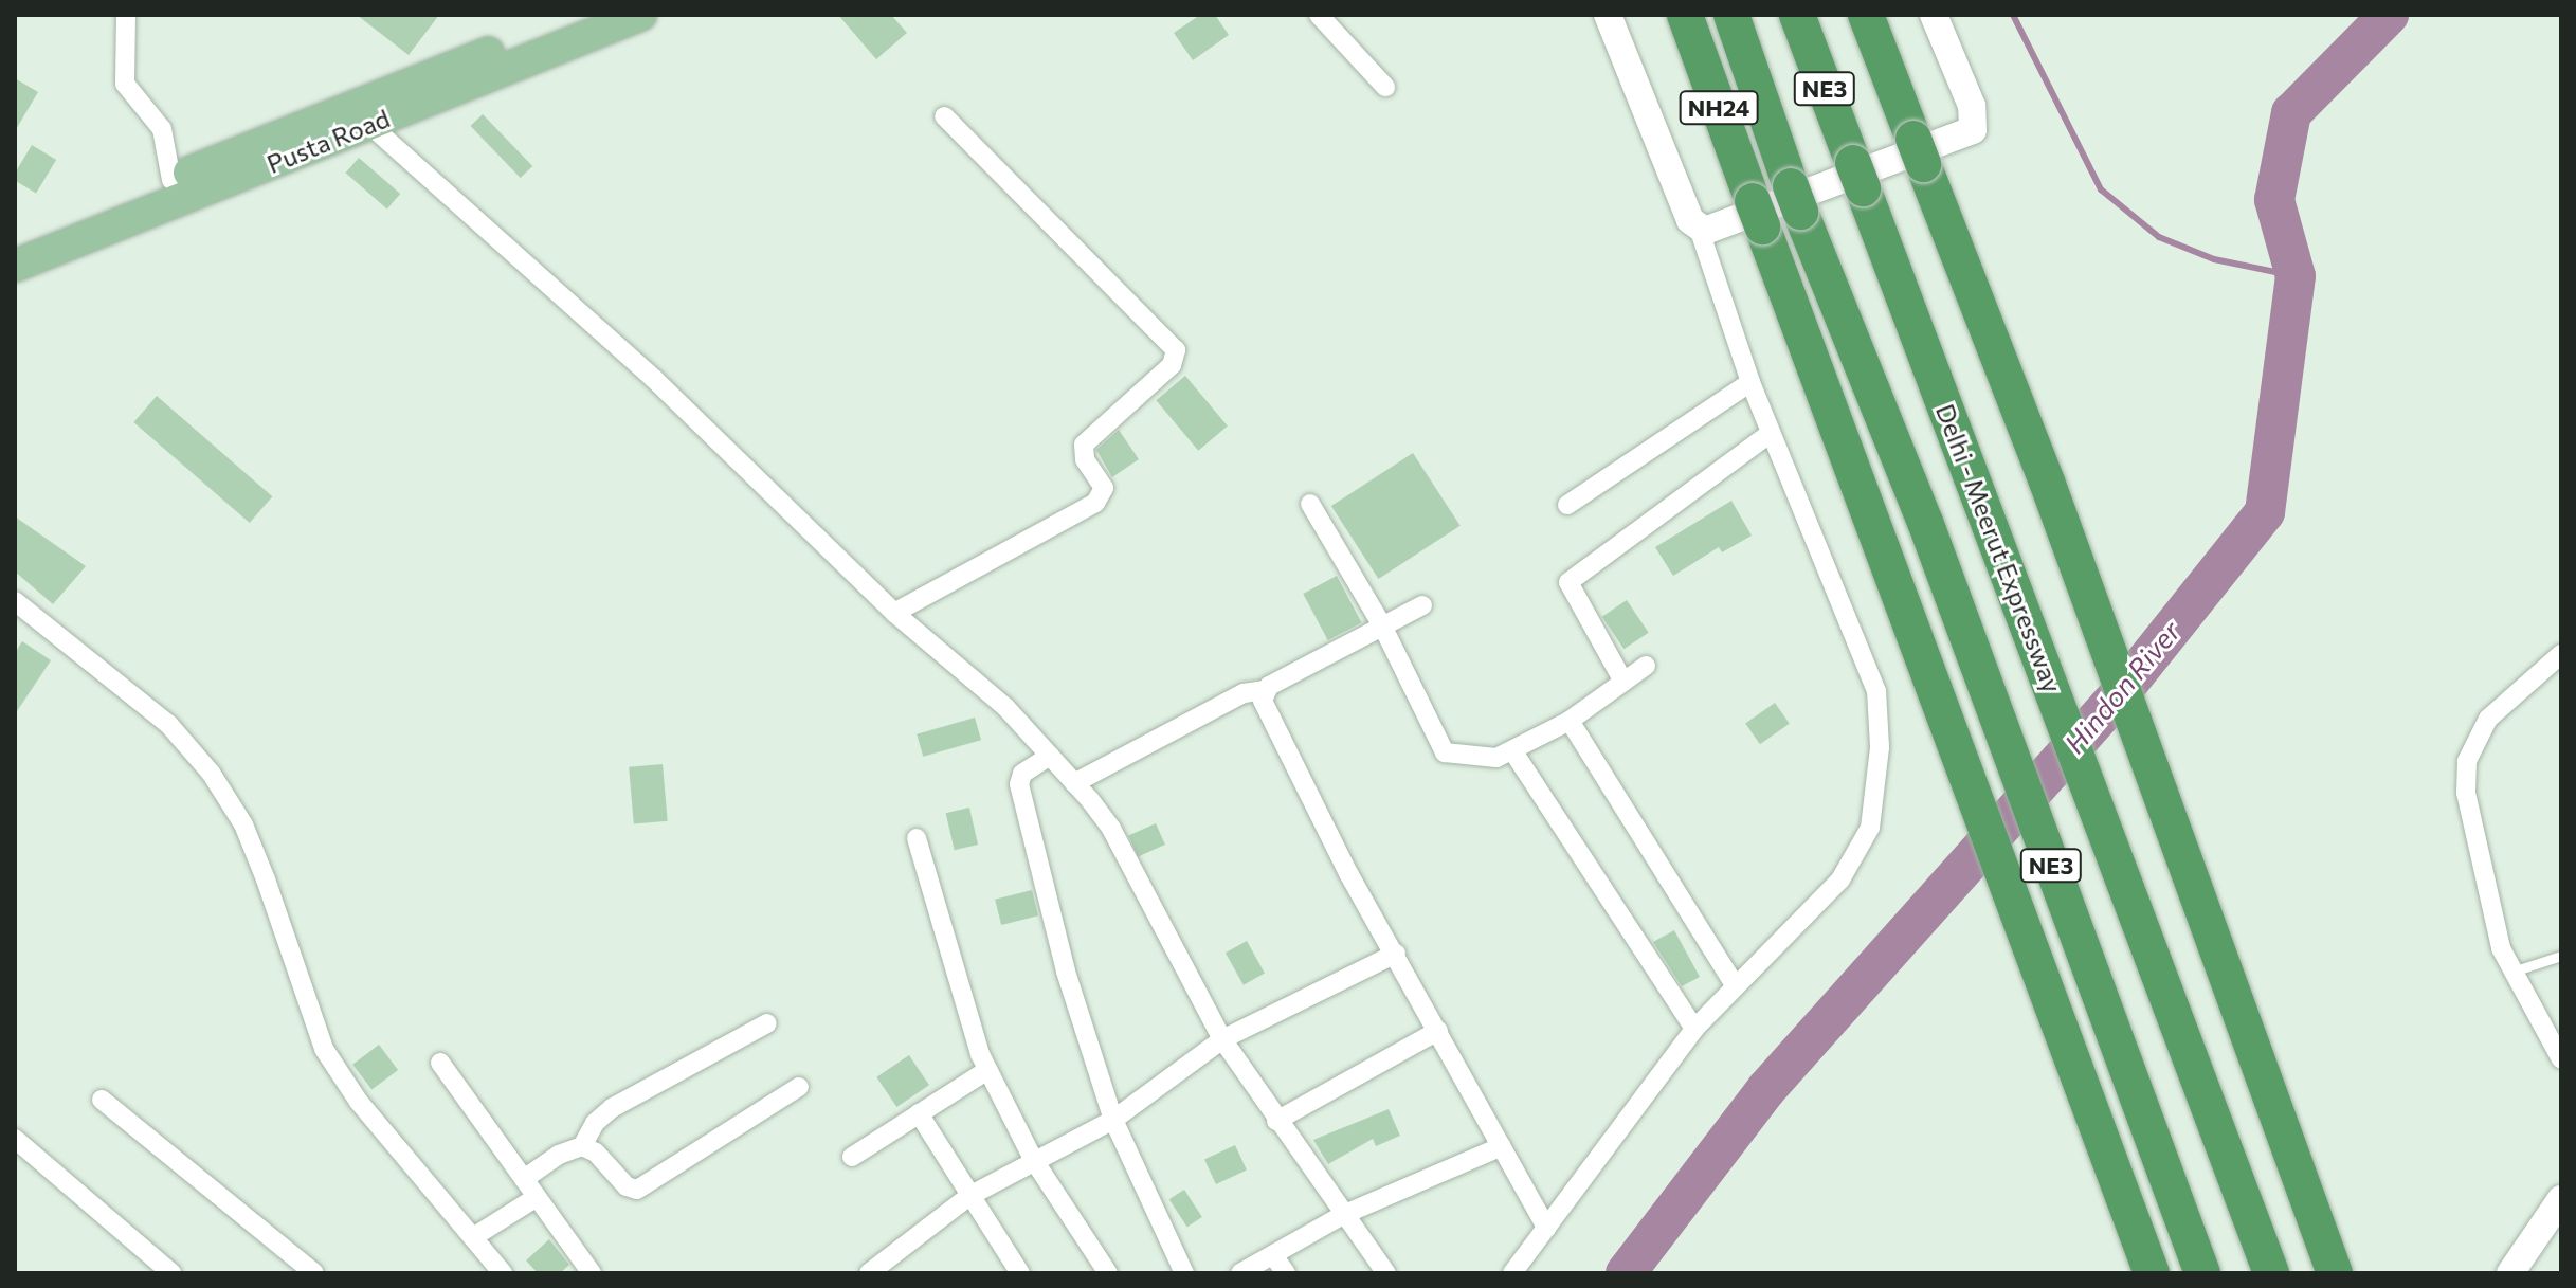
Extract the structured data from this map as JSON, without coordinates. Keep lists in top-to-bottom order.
{
  "streets": {
    "highway": ["NE3", "NH24", "Delhi - Meerut Expressway"],
    "main road": ["Pusta Road"]
  },
  "water": ["Hindon River"]
}
